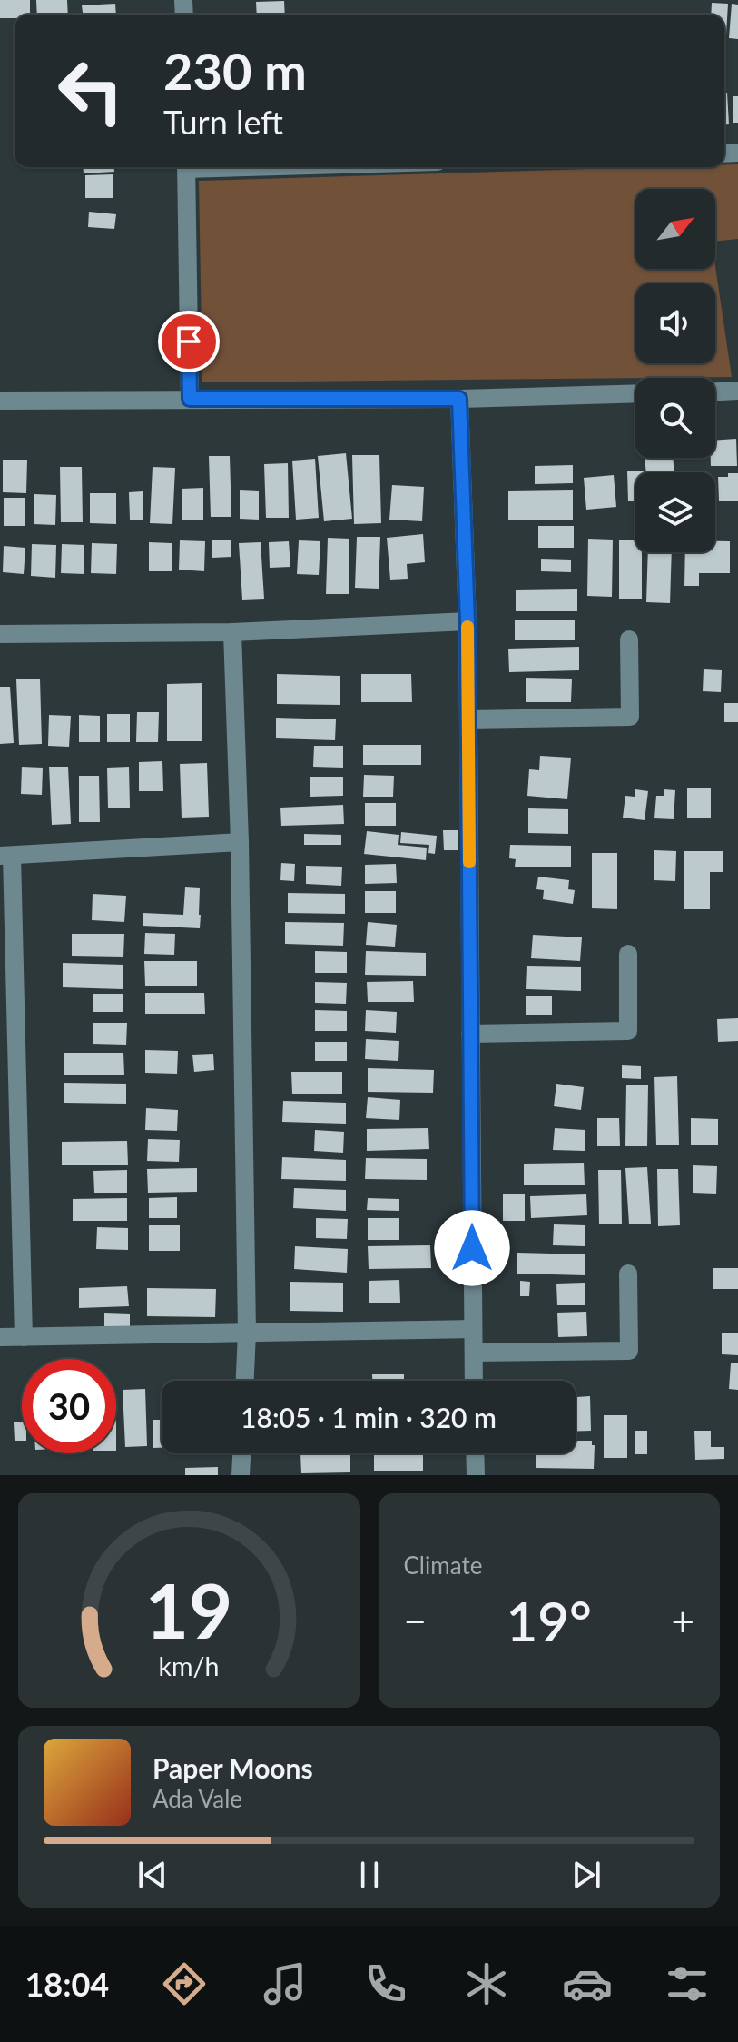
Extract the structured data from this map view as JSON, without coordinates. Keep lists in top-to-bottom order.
{
  "north": "top right",
  "page": {
    "turn": ["230 m", "Turn left"],
    "limit": "30",
    "trip": "18:05 · 1 min · 320 m",
    "tile": "Climate",
    "heat": ["−", "19°", "+"],
    "song": ["Paper Moons", "Ada Vale"],
    "tabs": "18:04",
    "gauge": ["19", "km/h"]
  }
}
